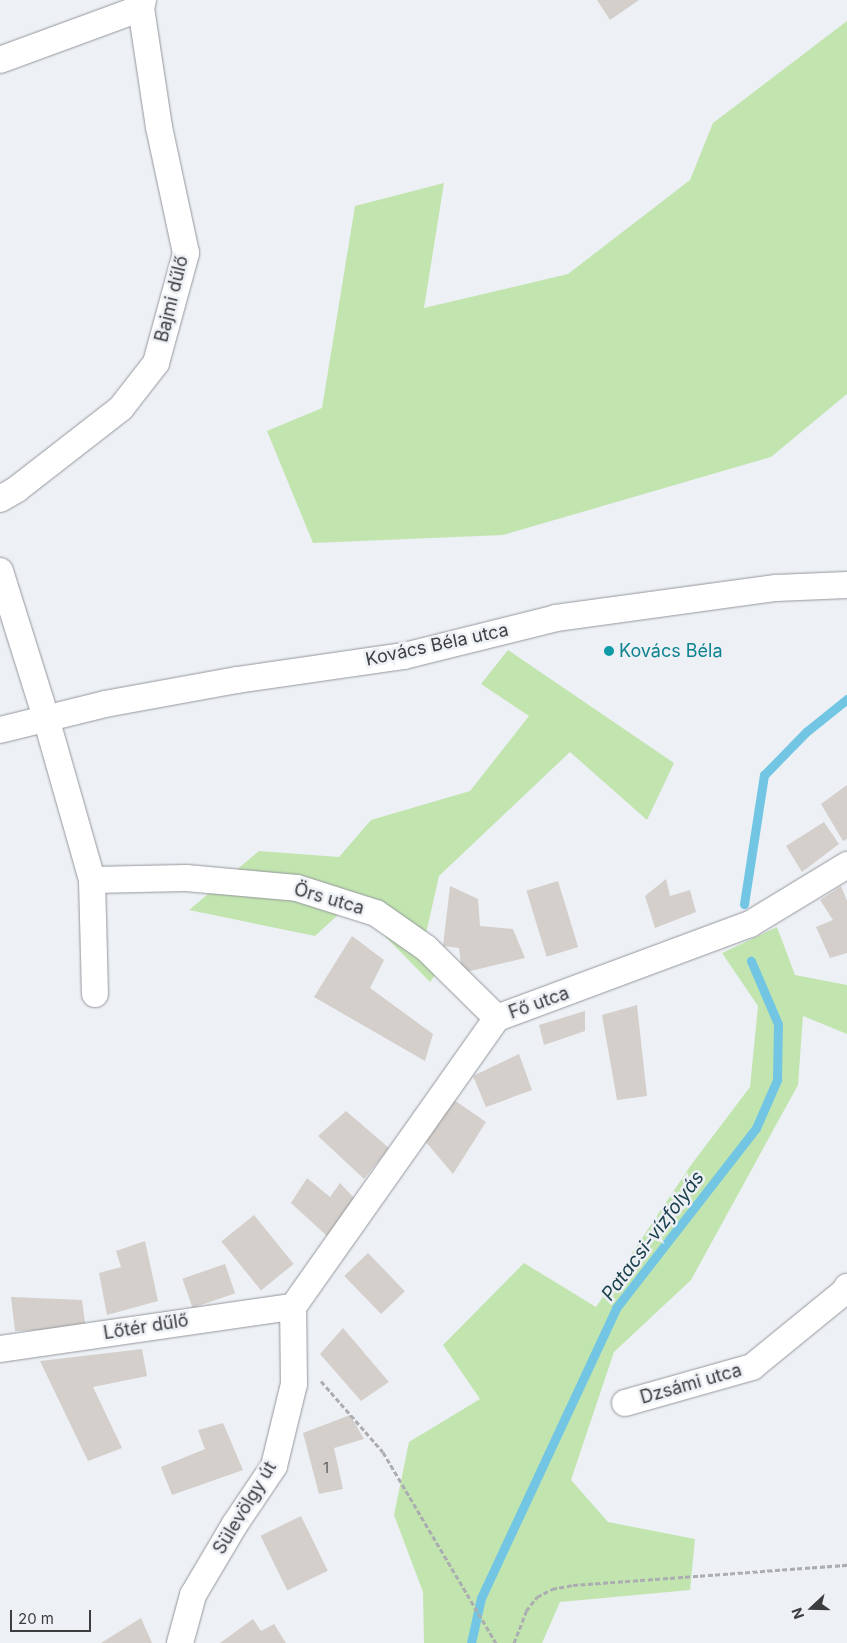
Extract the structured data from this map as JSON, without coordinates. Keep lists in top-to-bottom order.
{
  "streets": {
    "street": [
      "Bajmi dűlő",
      "Kovács Béla utca",
      "Örs utca",
      "Fő utca",
      "Lőtér dűlő",
      "Dzsámi utca",
      "Sülevölgy út"
    ]
  },
  "crossings": [
    ["Örs utca", "Fő utca"],
    ["Fő utca", "Lőtér dűlő"],
    ["Fő utca", "Sülevölgy út"],
    ["Lőtér dűlő", "Sülevölgy út"]
  ],
  "water": ["Patacsi-vízfolyás"],
  "places": ["Kovács Béla"],
  "house_numbers": ["1"],
  "scale_bar": "20 m",
  "north": "left"
}
